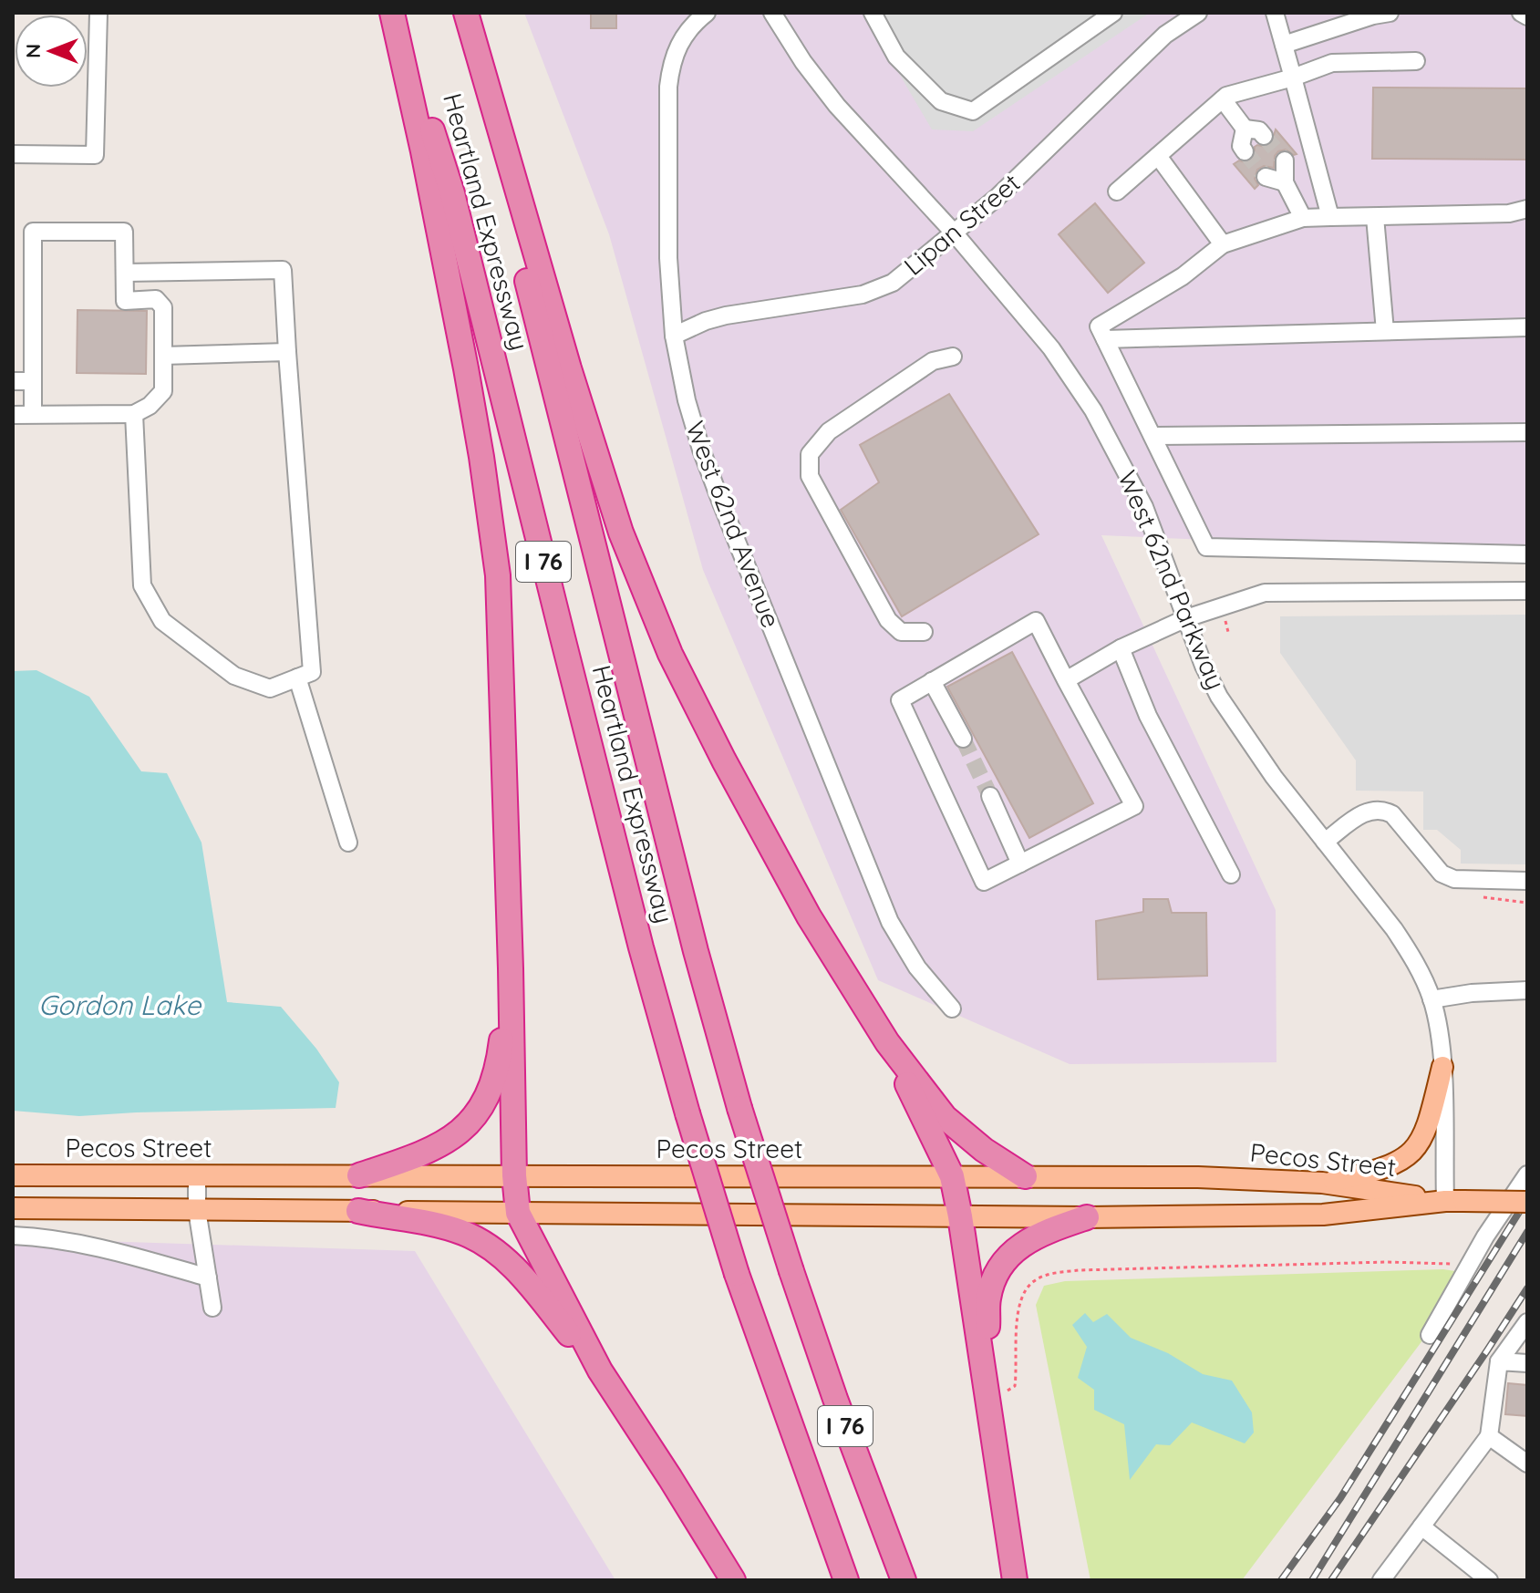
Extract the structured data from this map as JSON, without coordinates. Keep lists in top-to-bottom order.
{
  "streets": {
    "highway": ["Heartland Expressway", "I 76"],
    "main road": ["Pecos Street"],
    "street": ["Lipan Street", "West 62nd Avenue", "West 62nd Parkway"]
  },
  "crossings": [
    ["Lipan Street", "West 62nd Avenue"],
    ["Lipan Street", "West 62nd Parkway"],
    ["West 62nd Parkway", "Pecos Street"]
  ],
  "water": ["Gordon Lake"],
  "north": "left"
}
